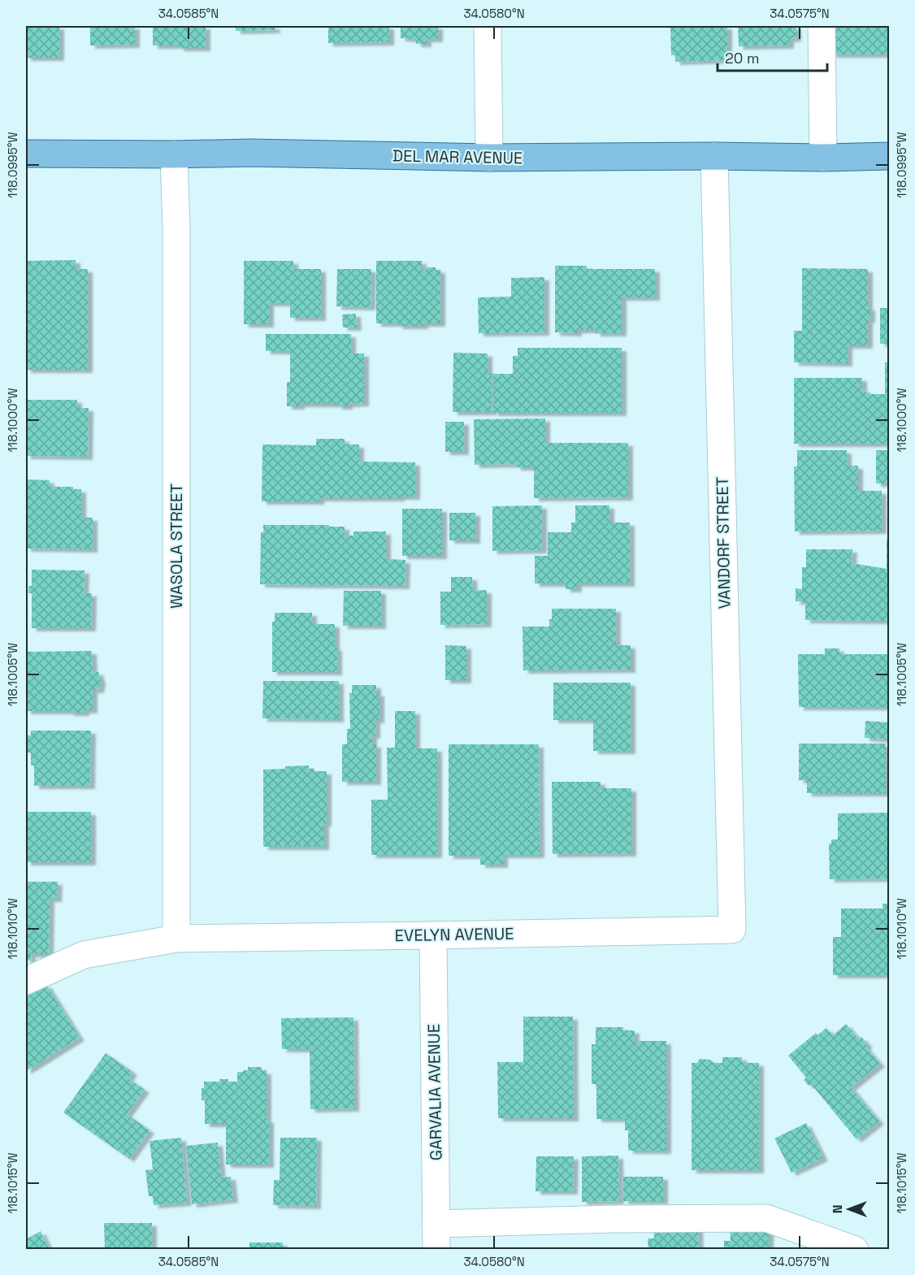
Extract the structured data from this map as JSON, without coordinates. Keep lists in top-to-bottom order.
{
  "streets": {
    "main road": ["DEL MAR AVENUE"],
    "street": [
      "VANDORF STREET",
      "WASOLA STREET",
      "EVELYN AVENUE",
      "GARVALIA AVENUE"
    ]
  },
  "crossings": [
    ["DEL MAR AVENUE", "VANDORF STREET"],
    ["DEL MAR AVENUE", "WASOLA STREET"],
    ["VANDORF STREET", "EVELYN AVENUE"],
    ["WASOLA STREET", "EVELYN AVENUE"],
    ["EVELYN AVENUE", "GARVALIA AVENUE"]
  ],
  "scale_bar": "20 m",
  "north": "left",
  "coordinates": [
    "34.0585°N",
    "34.0580°N",
    "34.0575°N",
    "118.0995°W",
    "118.1000°W",
    "118.1005°W",
    "118.1010°W",
    "118.1015°W"
  ]
}
